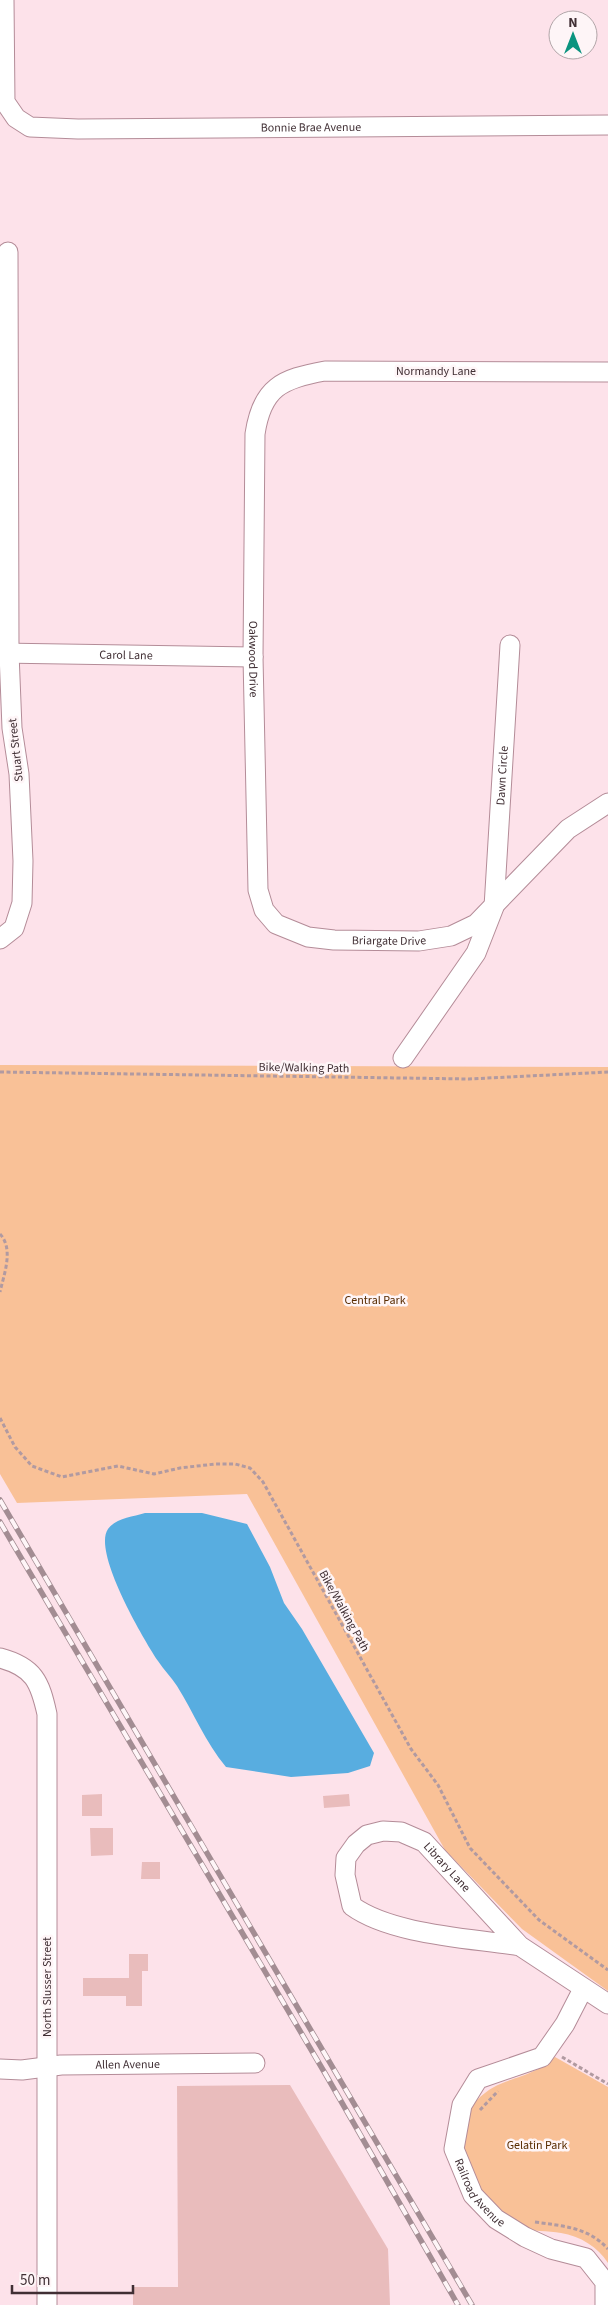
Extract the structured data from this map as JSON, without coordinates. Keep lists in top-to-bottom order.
{
  "streets": {
    "street": [
      "Bonnie Brae Avenue",
      "Normandy Lane",
      "Carol Lane",
      "Oakwood Drive",
      "Stuart Street",
      "Dawn Circle",
      "Briargate Drive",
      "Library Lane",
      "North Slusser Street",
      "Allen Avenue",
      "Railroad Avenue"
    ],
    "path": ["Bike/Walking Path"]
  },
  "crossings": [
    ["Normandy Lane", "Oakwood Drive"],
    ["Carol Lane", "Oakwood Drive"],
    ["Carol Lane", "Stuart Street"],
    ["Oakwood Drive", "Briargate Drive"],
    ["Dawn Circle", "Briargate Drive"],
    ["Library Lane", "Railroad Avenue"],
    ["North Slusser Street", "Allen Avenue"]
  ],
  "parks": ["Central Park", "Gelatin Park"],
  "scale_bar": "50 m",
  "north": "top"
}
